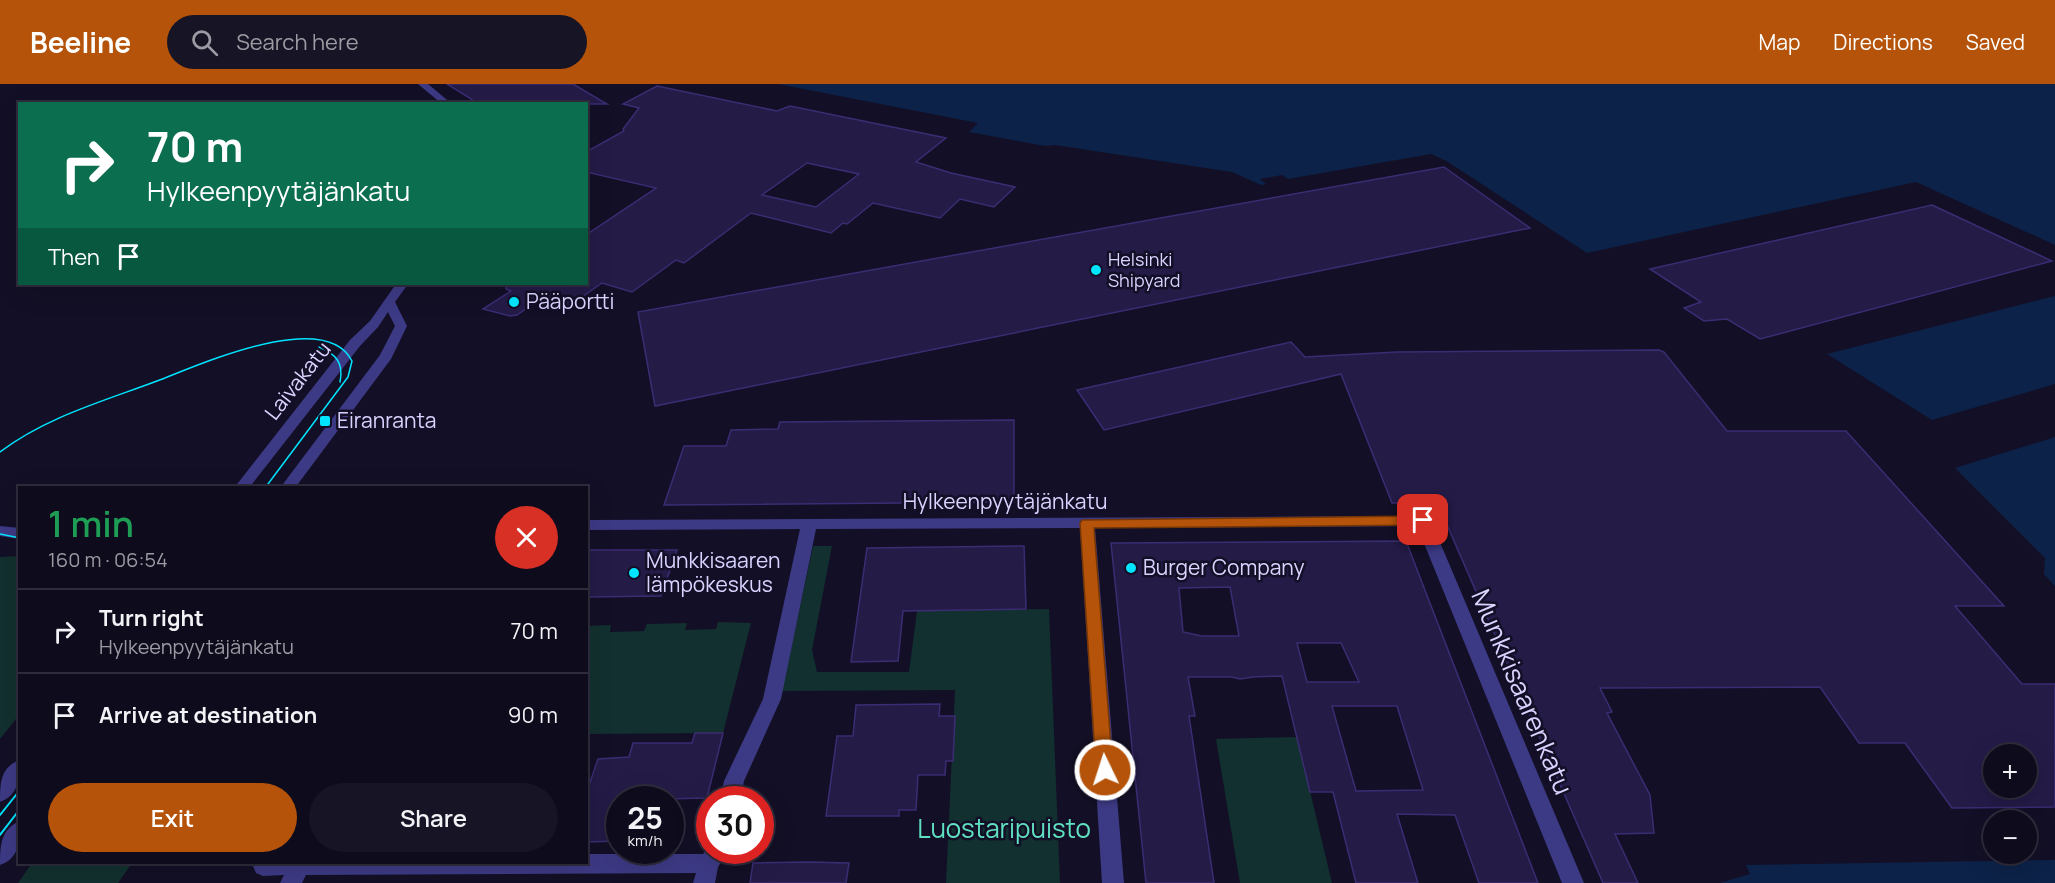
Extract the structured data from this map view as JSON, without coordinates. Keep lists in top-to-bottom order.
{
  "streets": {
    "street": ["Laivakatu", "Hylkeenpyytäjänkatu", "Munkkisaarenkatu"]
  },
  "crossings": [
    ["Hylkeenpyytäjänkatu", "Munkkisaarenkatu"]
  ],
  "parks": ["Luostaripuisto"],
  "places": {
    "other": [
      "Helsinki Shipyard",
      "Pääportti",
      "Burger Company",
      "Munkkisaaren lämpökeskus"
    ],
    "transit": ["Eiranranta"]
  },
  "page": {
    "header": "Beeline",
    "search": "Search here",
    "nav": ["Map", "Directions", "Saved"],
    "turn": ["70 m", "Hylkeenpyytäjänkatu"],
    "then": "Then",
    "heading": ["1 min", "160 m · 06:54"],
    "list": [
      {
        "name": "Turn right",
        "note": "Hylkeenpyytäjänkatu",
        "value": "70 m"
      },
      {
        "name": "Arrive at destination",
        "value": "90 m"
      }
    ],
    "map_buttons": ["+", "−"],
    "buttons": ["Exit", "Share"],
    "speed": "25 km/h",
    "limit": "30"
  }
}
